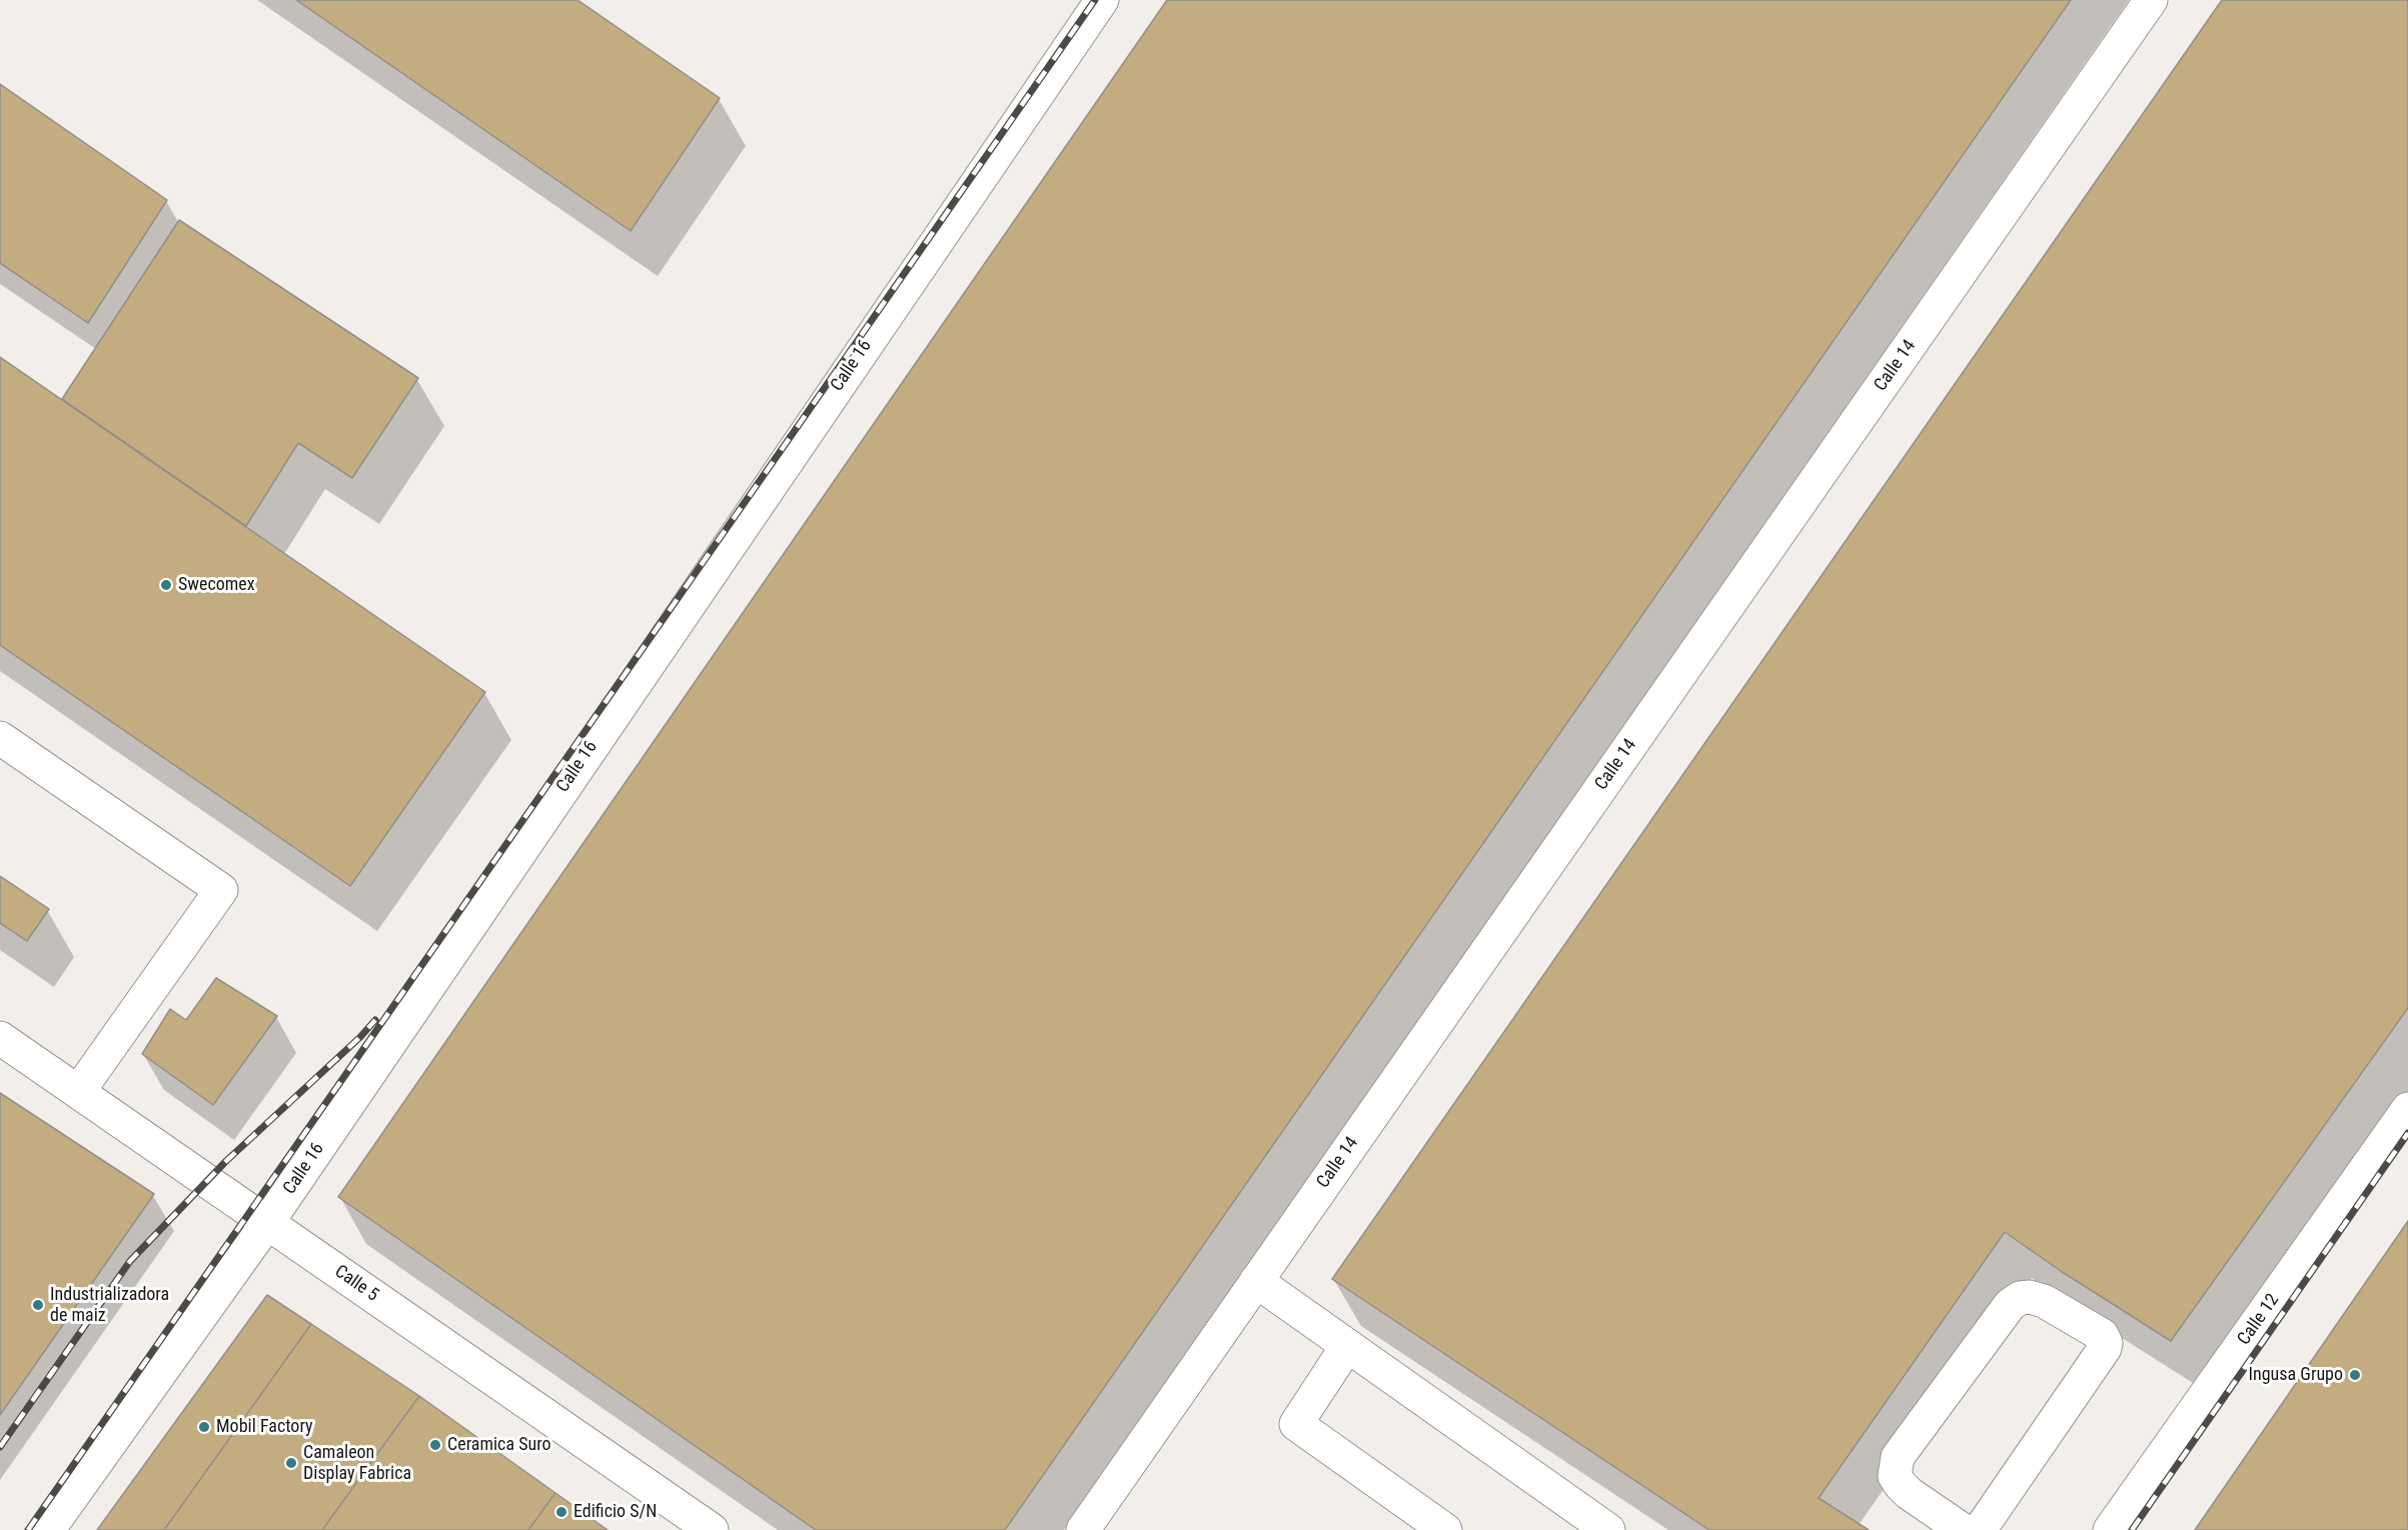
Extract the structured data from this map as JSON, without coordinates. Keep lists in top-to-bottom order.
{
  "streets": {
    "street": [
      "Calle 16",
      "Calle 14",
      "Calle 5",
      "Calle 12"
    ]
  },
  "crossings": [
    ["Calle 16", "Calle 5"]
  ],
  "places": [
    "Swecomex",
    "Industrializadora de maiz",
    "Ingusa Grupo",
    "Mobil Factory",
    "Ceramica Suro",
    "Camaleon Display Fabrica",
    "Edificio S/N"
  ]
}
